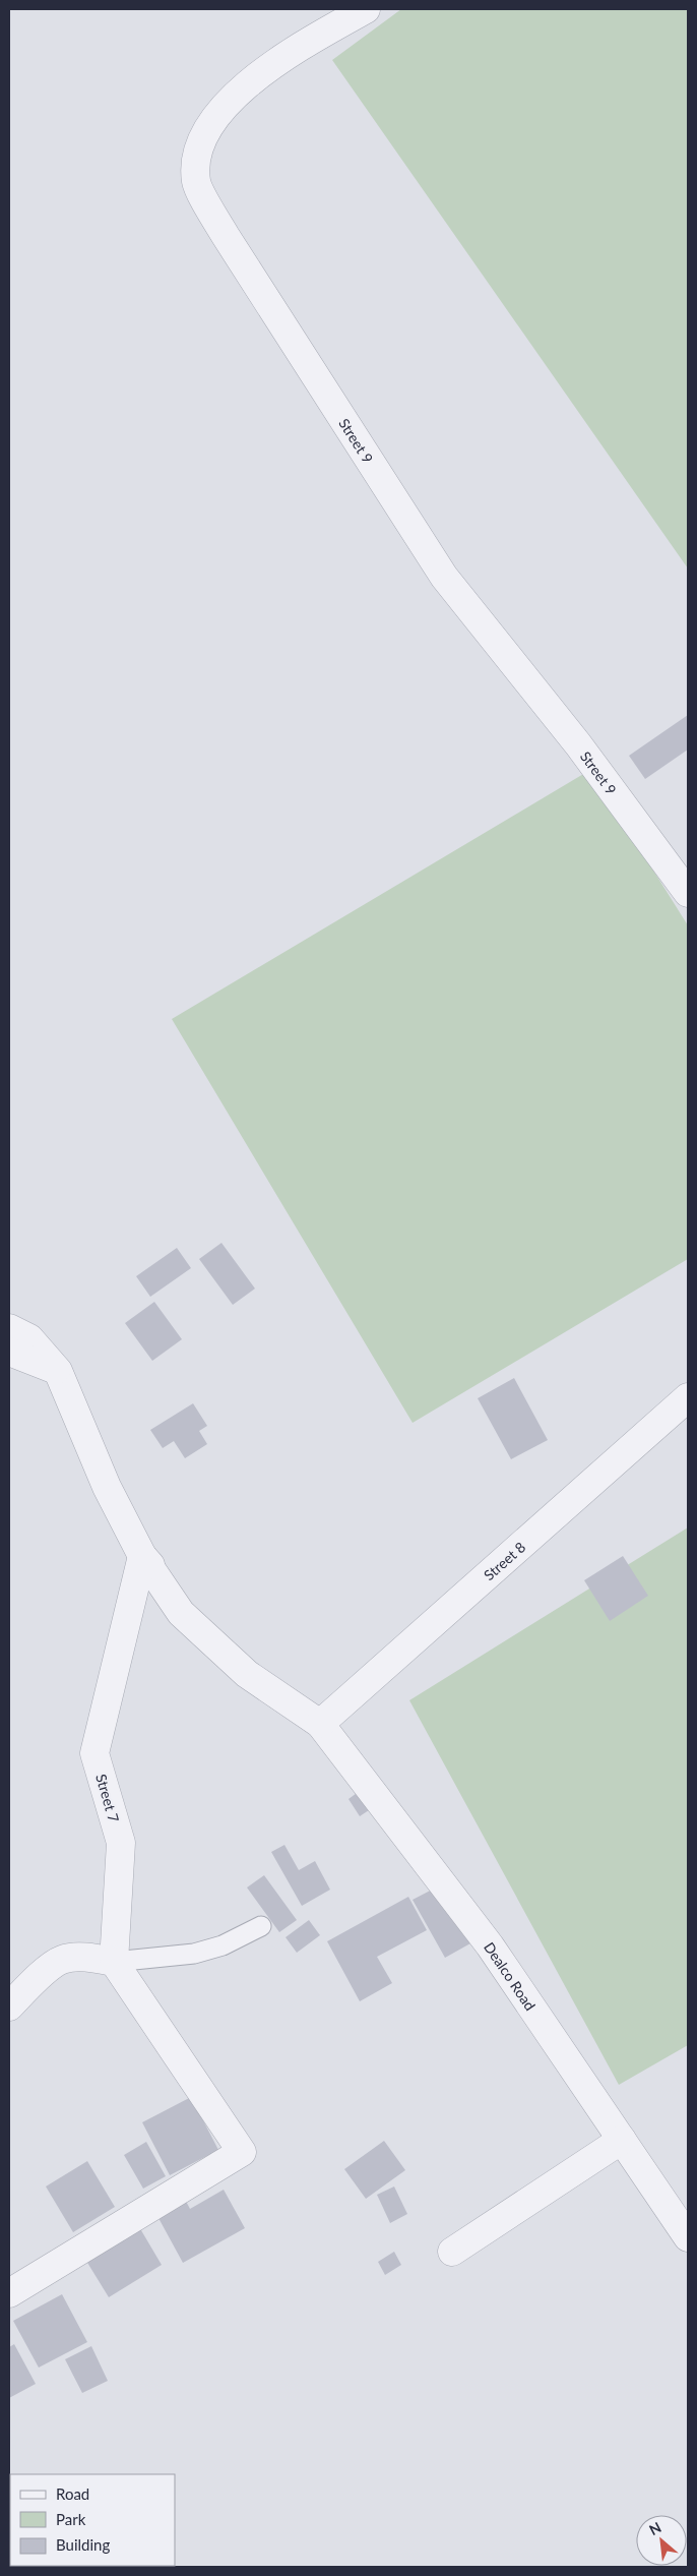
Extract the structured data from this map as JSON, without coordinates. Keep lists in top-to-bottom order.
{
  "streets": {
    "street": [
      "Street 9",
      "Street 8",
      "Street 7",
      "Dealco Road"
    ]
  },
  "crossings": [
    ["Street 8", "Dealco Road"],
    ["Street 7", "Dealco Road"]
  ],
  "legend": ["Road", "Park", "Building"],
  "north": "top left"
}
